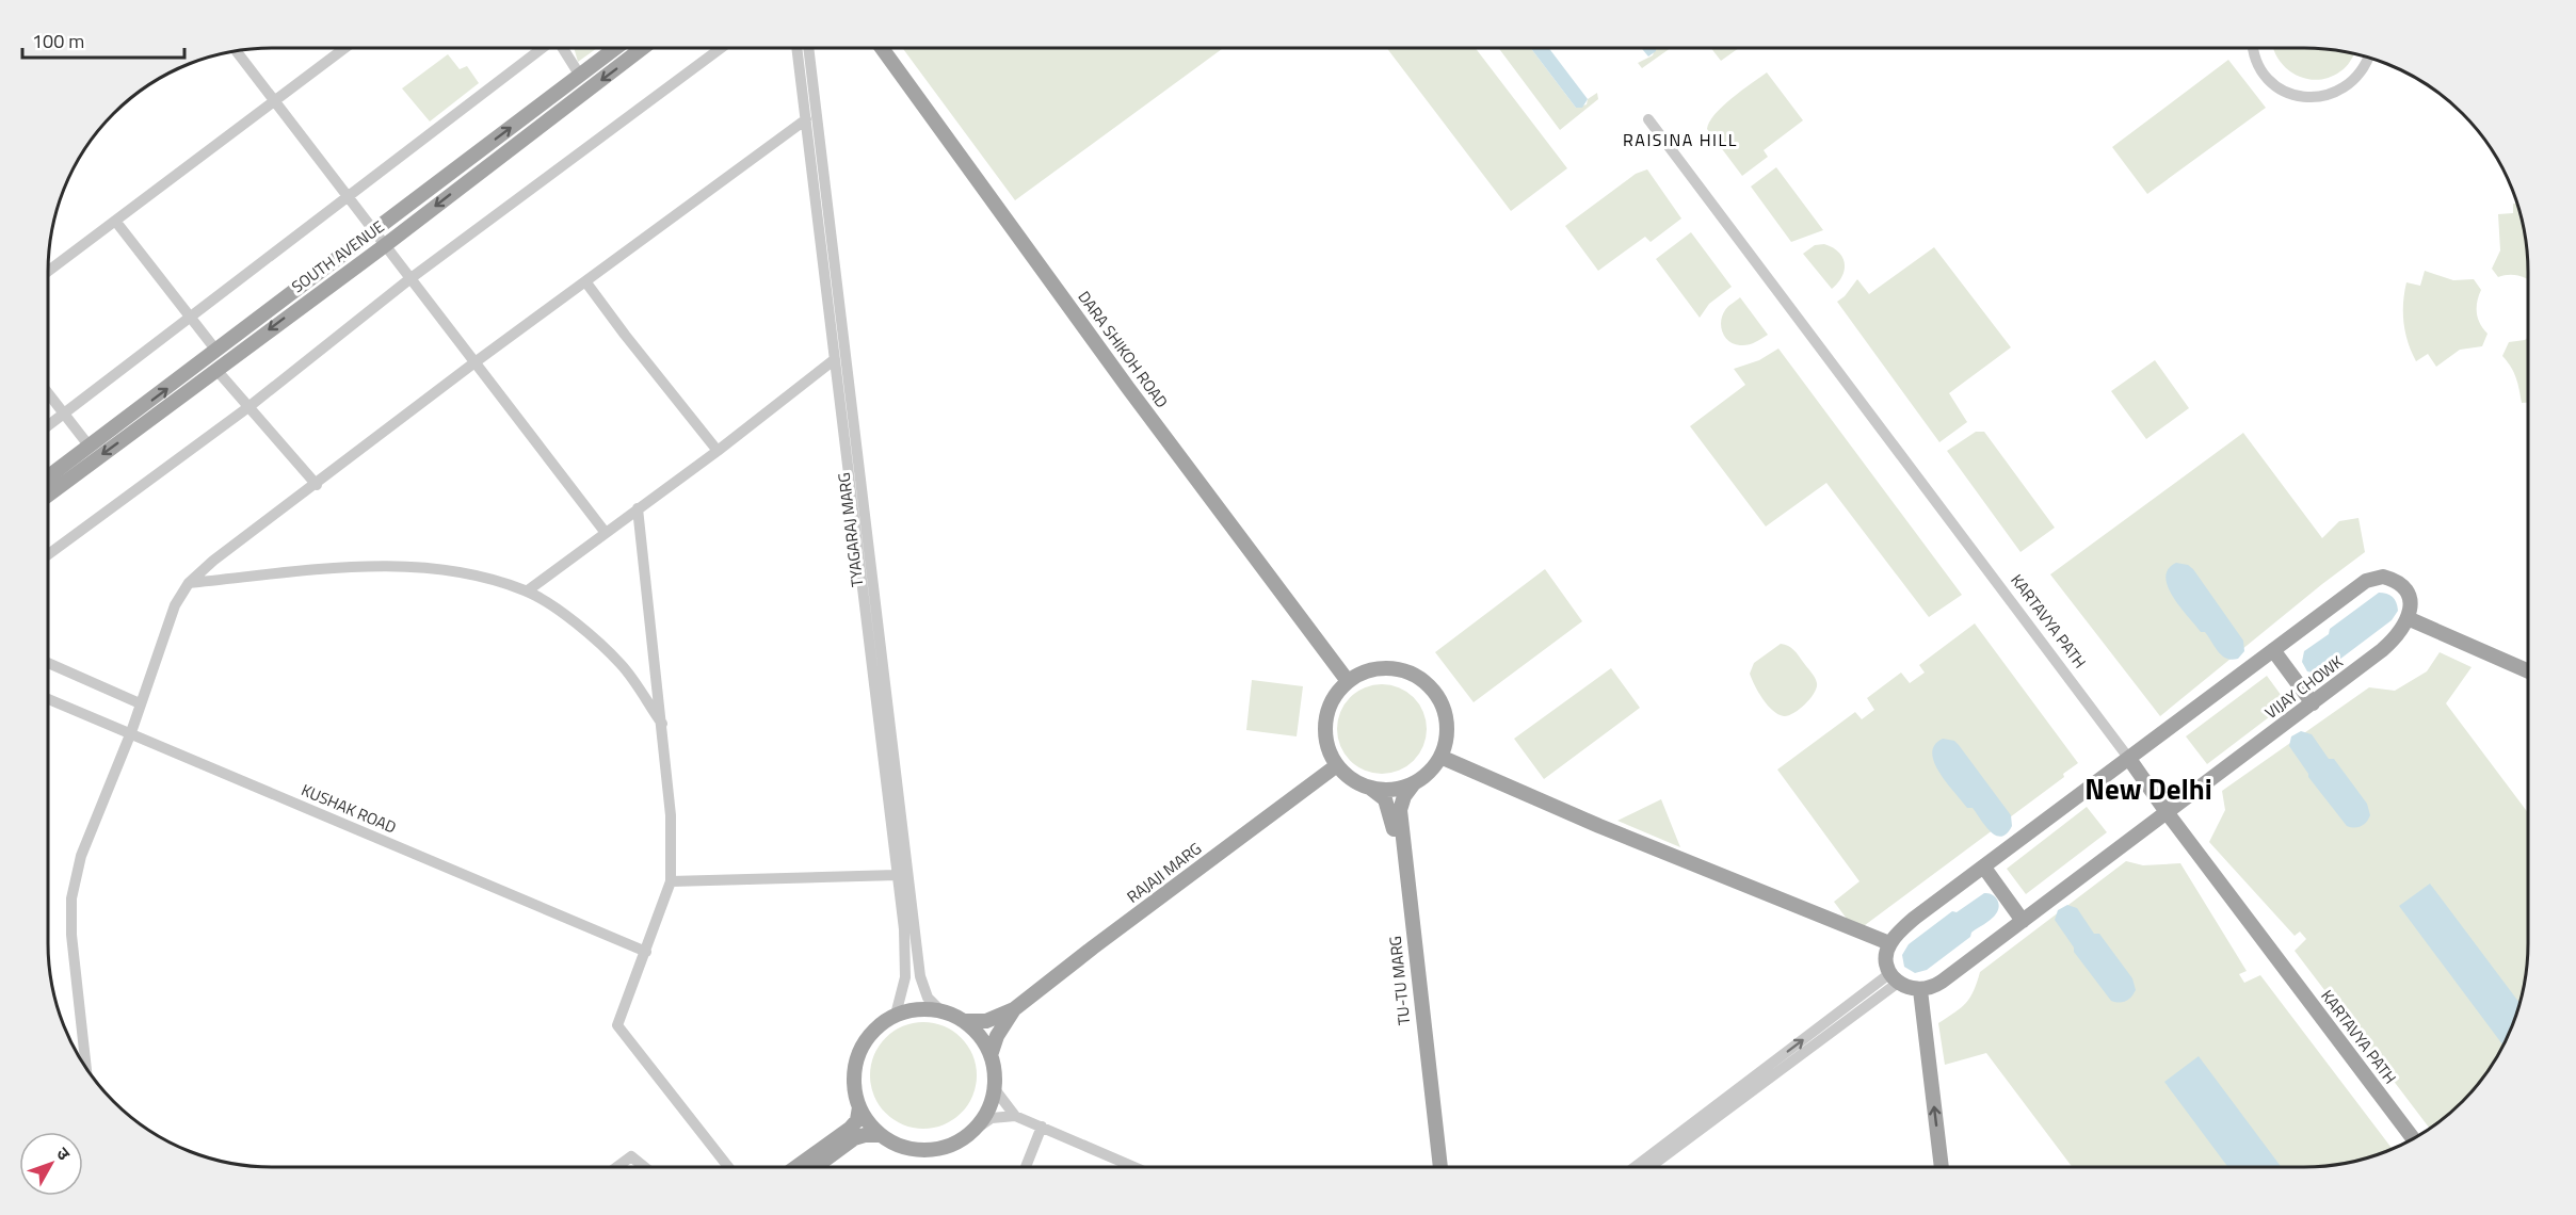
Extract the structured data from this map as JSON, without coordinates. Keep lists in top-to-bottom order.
{
  "streets": {
    "main road": [
      "SOUTH AVENUE",
      "DARA SHIKOH ROAD",
      "KARTAVYA PATH",
      "VIJAY CHOWK",
      "RAJAJI MARG",
      "TU-TU MARG"
    ],
    "street": ["TYAGARAJ MARG", "KUSHAK ROAD"]
  },
  "crossings": [
    ["DARA SHIKOH ROAD", "RAJAJI MARG"],
    ["DARA SHIKOH ROAD", "TU-TU MARG"],
    ["TYAGARAJ MARG", "RAJAJI MARG"],
    ["KARTAVYA PATH", "VIJAY CHOWK"],
    ["RAJAJI MARG", "TU-TU MARG"]
  ],
  "districts": ["RAISINA HILL", "New Delhi"],
  "scale_bar": "100 m",
  "north": "top right"
}
